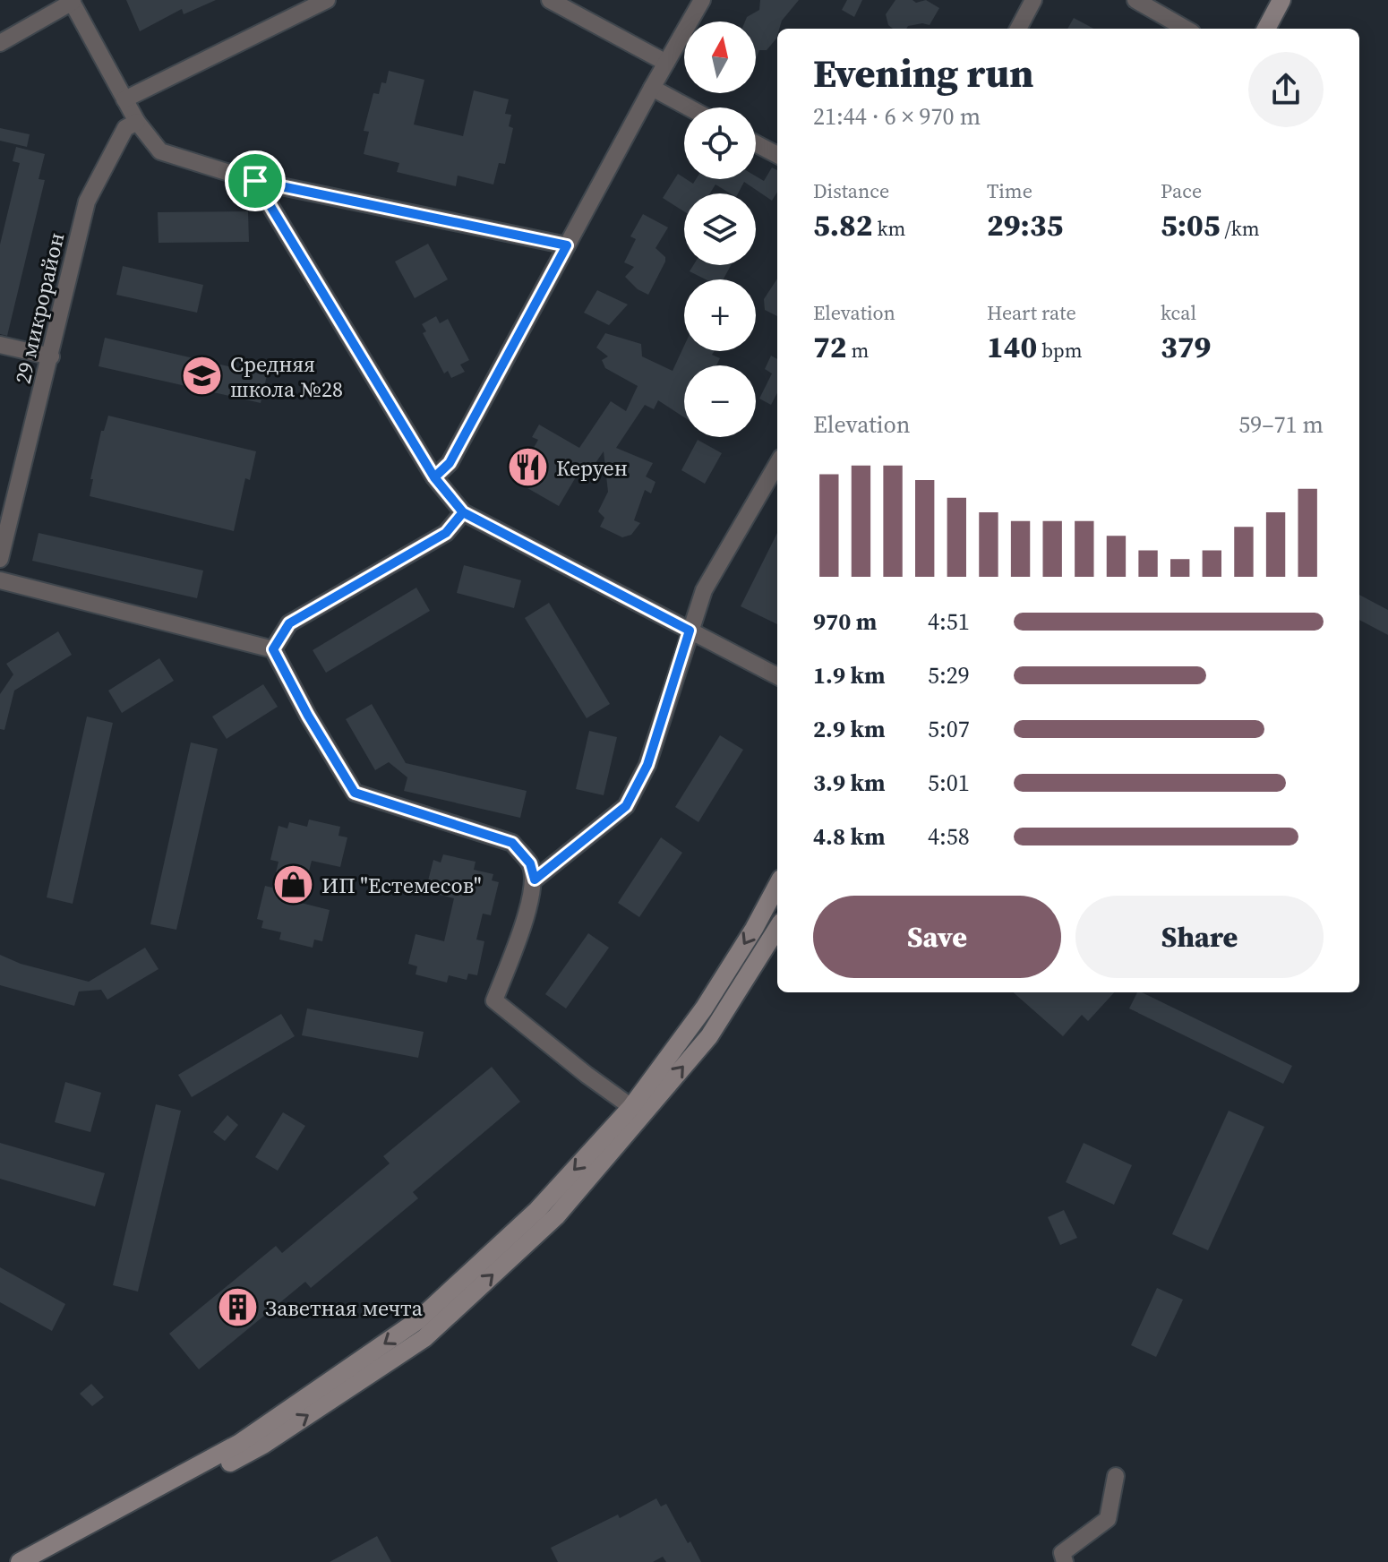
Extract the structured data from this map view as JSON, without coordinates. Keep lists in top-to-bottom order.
{
  "streets": {
    "street": ["29 микрорайон"]
  },
  "places": {
    "school or university": ["Средняя школа №28"],
    "restaurant": ["Керуен"],
    "shop": ["ИП \"Естемесов\""],
    "building": ["Заветная мечта"]
  },
  "north": "top",
  "page": {
    "map_buttons": ["+", "−"],
    "heading": ["Evening run", "21:44 · 6 × 970 m"],
    "stats": [
      ["Distance", "5.82 km"],
      ["Time", "29:35"],
      ["Pace", "5:05 /km"],
      ["Elevation", "72 m"],
      ["Heart rate", "140 bpm"],
      ["kcal", "379"]
    ],
    "chart": ["Elevation", "59–71 m"],
    "list": [
      {
        "name": "970 m",
        "note": "4:51"
      },
      {
        "name": "1.9 km",
        "note": "5:29"
      },
      {
        "name": "2.9 km",
        "note": "5:07"
      },
      {
        "name": "3.9 km",
        "note": "5:01"
      },
      {
        "name": "4.8 km",
        "note": "4:58"
      }
    ],
    "buttons": ["Save", "Share"]
  }
}
